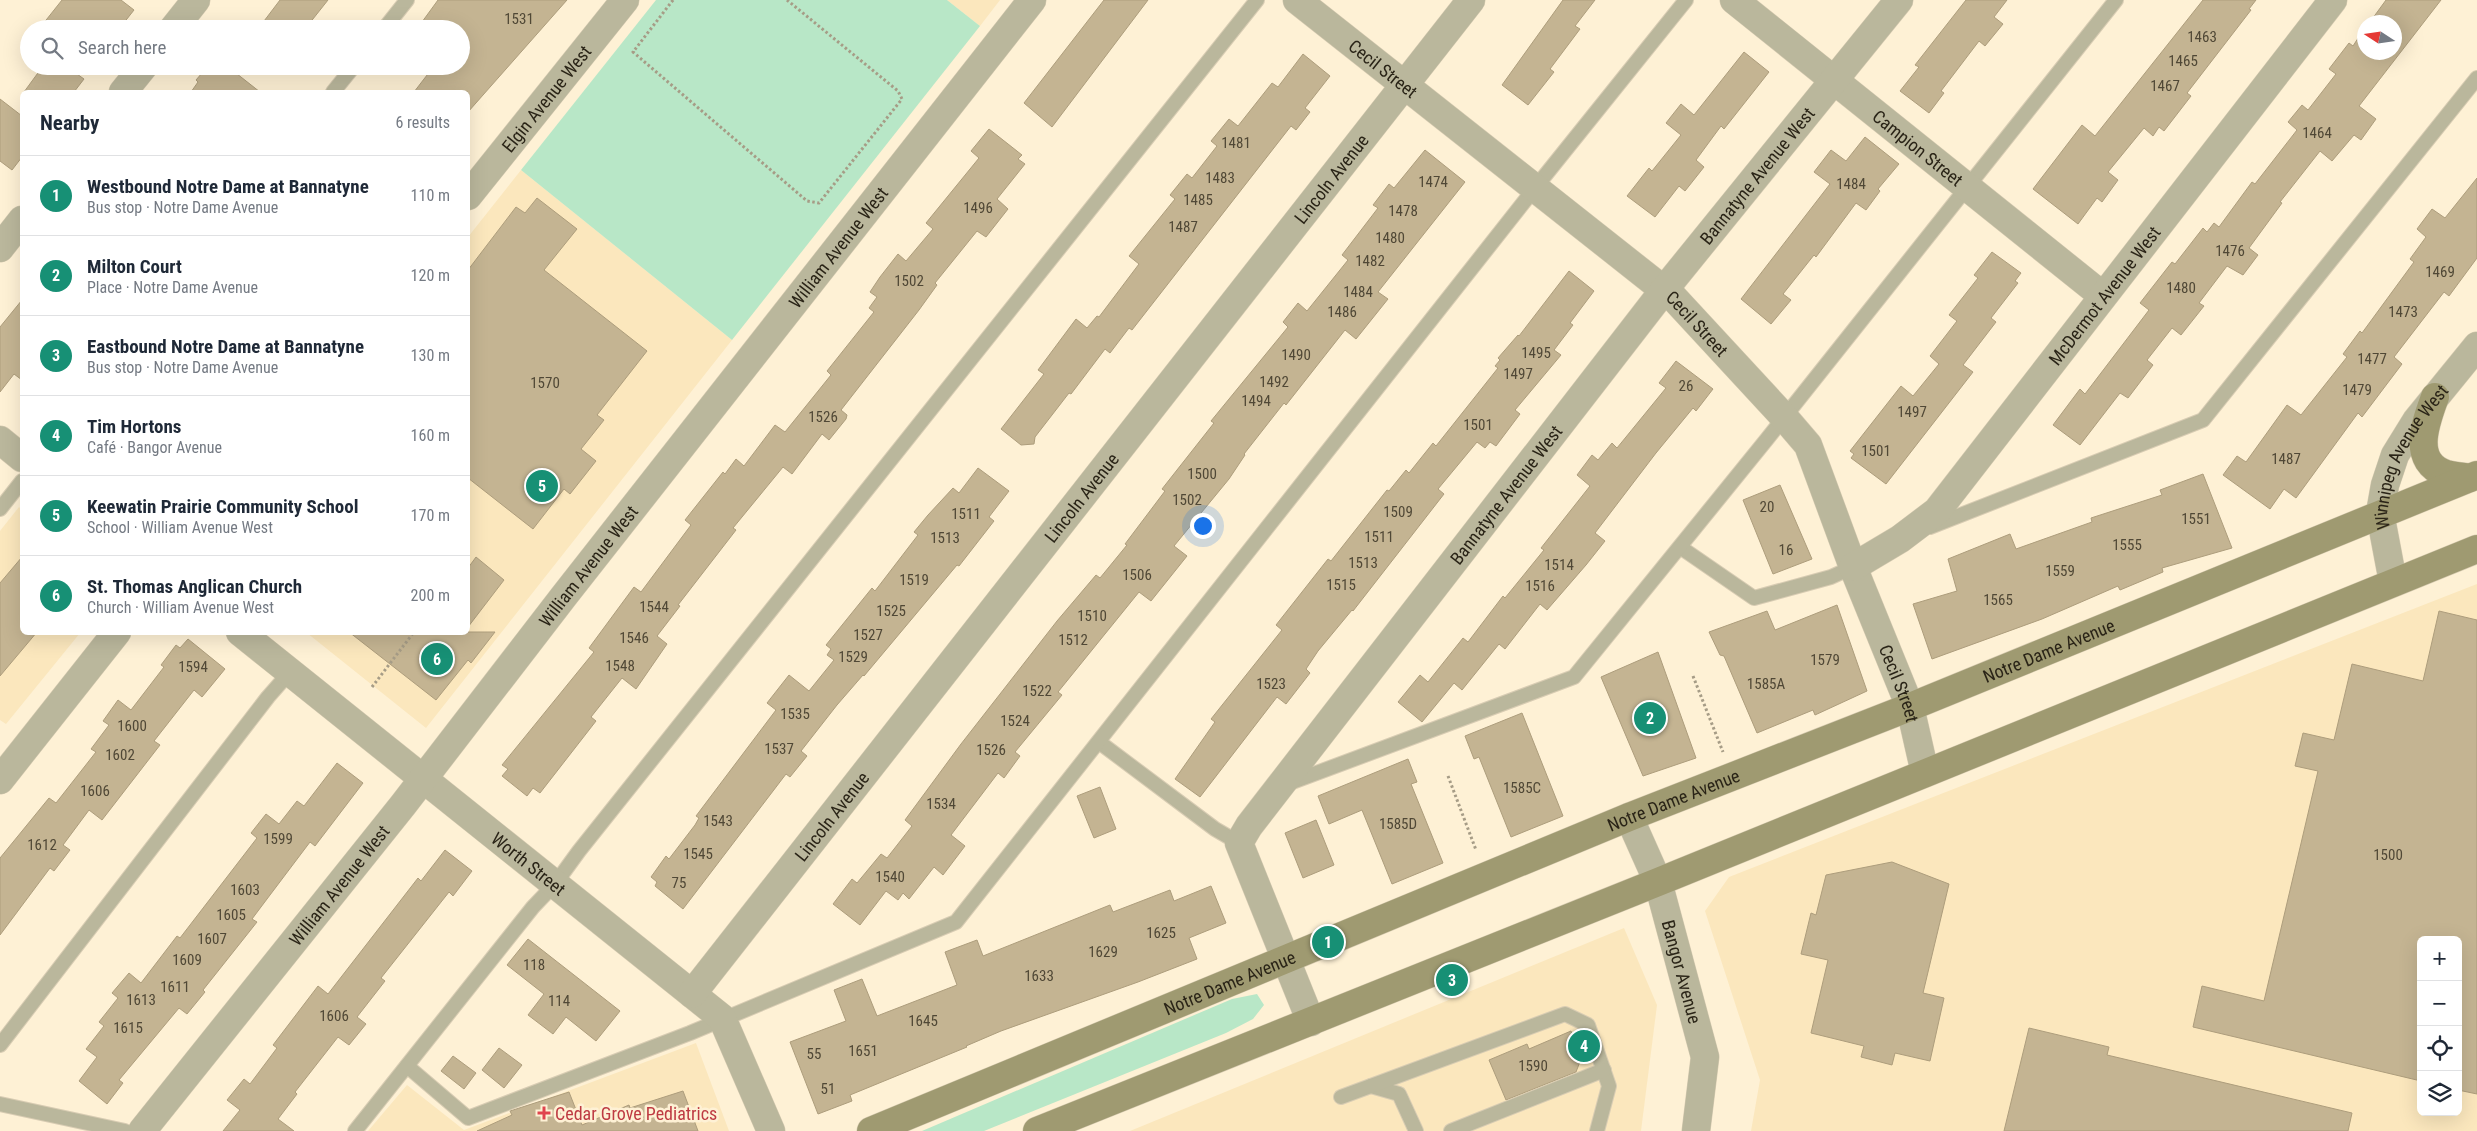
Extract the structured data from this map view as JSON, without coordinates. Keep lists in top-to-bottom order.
{
  "streets": {
    "main road": ["Notre Dame Avenue"],
    "street": [
      "Cecil Street",
      "Elgin Avenue West",
      "Campion Street",
      "Bannatyne Avenue West",
      "Lincoln Avenue",
      "William Avenue West",
      "McDermot Avenue West",
      "Winnipeg Avenue West",
      "Worth Street",
      "Bangor Avenue"
    ]
  },
  "crossings": [
    ["Cecil Street", "Bannatyne Avenue West"],
    ["Cecil Street", "Lincoln Avenue"],
    ["Cecil Street", "McDermot Avenue West"],
    ["Cecil Street", "Notre Dame Avenue"],
    ["Campion Street", "Bannatyne Avenue West"],
    ["Campion Street", "McDermot Avenue West"],
    ["Lincoln Avenue", "Worth Street"],
    ["William Avenue West", "Worth Street"],
    ["Winnipeg Avenue West", "Notre Dame Avenue"],
    ["Notre Dame Avenue", "Bangor Avenue"]
  ],
  "places": {
    "health": ["Cedar Grove Pediatrics"]
  },
  "house_numbers": [
    "1531",
    "1463",
    "1465",
    "1467",
    "1464",
    "1481",
    "1483",
    "1474",
    "1484",
    "1485",
    "1496",
    "1478",
    "1487",
    "1480",
    "1476",
    "1482",
    "1469",
    "1502",
    "1480",
    "1484",
    "1486",
    "1473",
    "1495",
    "1490",
    "1477",
    "1497",
    "1492",
    "1570",
    "26",
    "1479",
    "1494",
    "1497",
    "1526",
    "1501",
    "1501",
    "1487",
    "1500",
    "1502",
    "20",
    "1509",
    "1511",
    "1551",
    "1511",
    "1513",
    "1555",
    "16",
    "1513",
    "1514",
    "1559",
    "1506",
    "1519",
    "1515",
    "1516",
    "1565",
    "1544",
    "1525",
    "1510",
    "1527",
    "1546",
    "1512",
    "1529",
    "1579",
    "1548",
    "1594",
    "1523",
    "1585A",
    "1522",
    "1535",
    "1524",
    "1600",
    "1537",
    "1526",
    "1602",
    "1585C",
    "1606",
    "1534",
    "1543",
    "1585D",
    "1599",
    "1612",
    "1545",
    "1500",
    "1540",
    "75",
    "1603",
    "1605",
    "1625",
    "1607",
    "1629",
    "1609",
    "118",
    "1633",
    "1611",
    "1613",
    "114",
    "1606",
    "1645",
    "1615",
    "1651",
    "55",
    "1590",
    "51"
  ],
  "north": "left",
  "page": {
    "search": "Search here",
    "heading": ["Nearby", "6 results"],
    "list": [
      {
        "mark": "1",
        "name": "Westbound Notre Dame at Bannatyne",
        "note": "Bus stop · Notre Dame Avenue",
        "value": "110 m"
      },
      {
        "mark": "2",
        "name": "Milton Court",
        "note": "Place · Notre Dame Avenue",
        "value": "120 m"
      },
      {
        "mark": "3",
        "name": "Eastbound Notre Dame at Bannatyne",
        "note": "Bus stop · Notre Dame Avenue",
        "value": "130 m"
      },
      {
        "mark": "4",
        "name": "Tim Hortons",
        "note": "Café · Bangor Avenue",
        "value": "160 m"
      },
      {
        "mark": "5",
        "name": "Keewatin Prairie Community School",
        "note": "School · William Avenue West",
        "value": "170 m"
      },
      {
        "mark": "6",
        "name": "St. Thomas Anglican Church",
        "note": "Church · William Avenue West",
        "value": "200 m"
      }
    ],
    "pins": [
      "5",
      "6",
      "2",
      "1",
      "3",
      "4"
    ],
    "map_buttons": ["+", "−"]
  }
}
